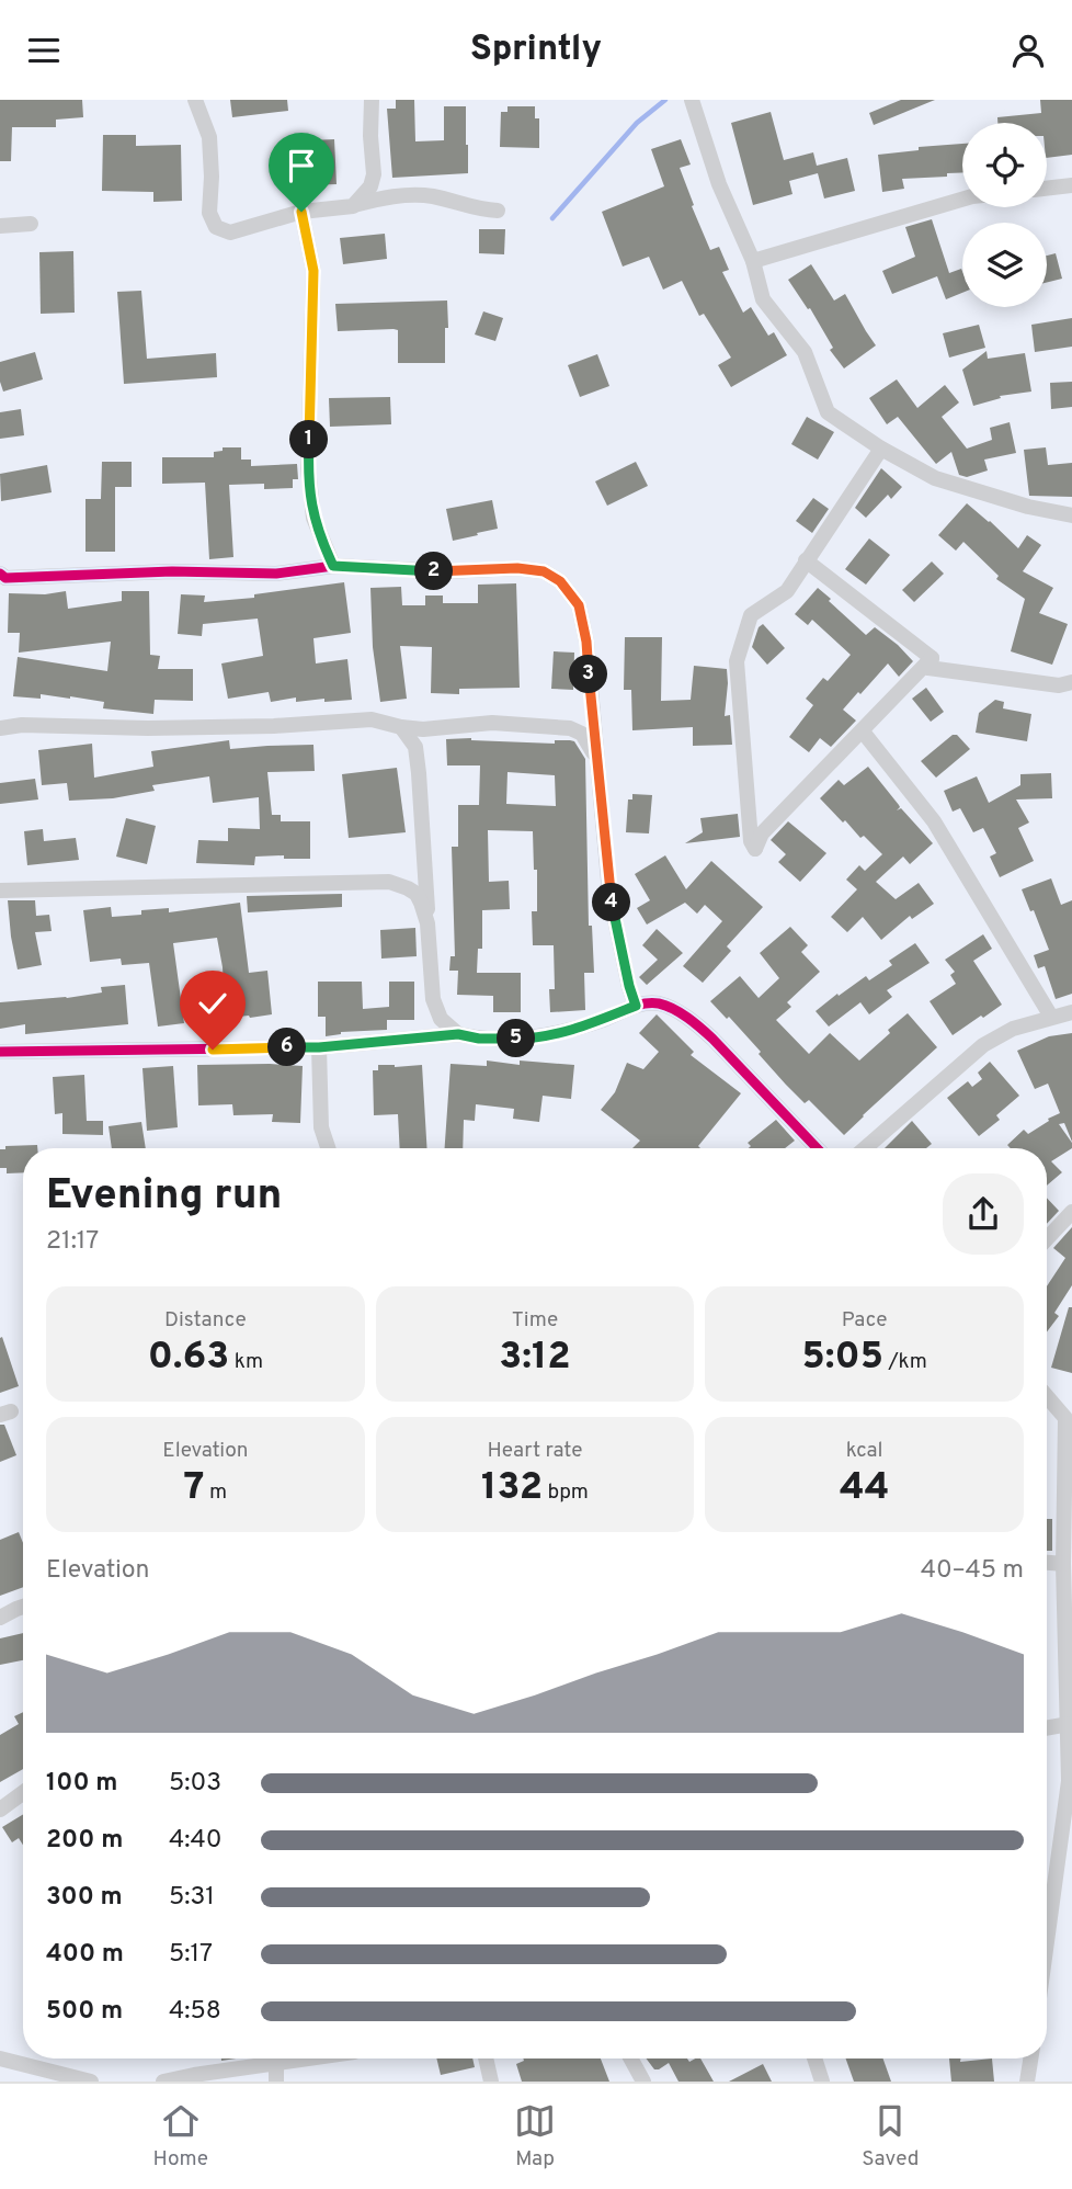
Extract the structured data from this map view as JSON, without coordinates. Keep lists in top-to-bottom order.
{
  "page": {
    "header": "Sprintly",
    "pins": [
      "1",
      "2",
      "3",
      "4",
      "5",
      "6"
    ],
    "heading": ["Evening run", "21:17"],
    "stats": [
      ["Distance", "0.63 km"],
      ["Time", "3:12"],
      ["Pace", "5:05 /km"],
      ["Elevation", "7 m"],
      ["Heart rate", "132 bpm"],
      ["kcal", "44"]
    ],
    "chart": ["Elevation", "40–45 m"],
    "list": [
      {
        "name": "100 m",
        "note": "5:03"
      },
      {
        "name": "200 m",
        "note": "4:40"
      },
      {
        "name": "300 m",
        "note": "5:31"
      },
      {
        "name": "400 m",
        "note": "5:17"
      },
      {
        "name": "500 m",
        "note": "4:58"
      }
    ],
    "tabs": ["Home", "Map", "Saved"]
  }
}
